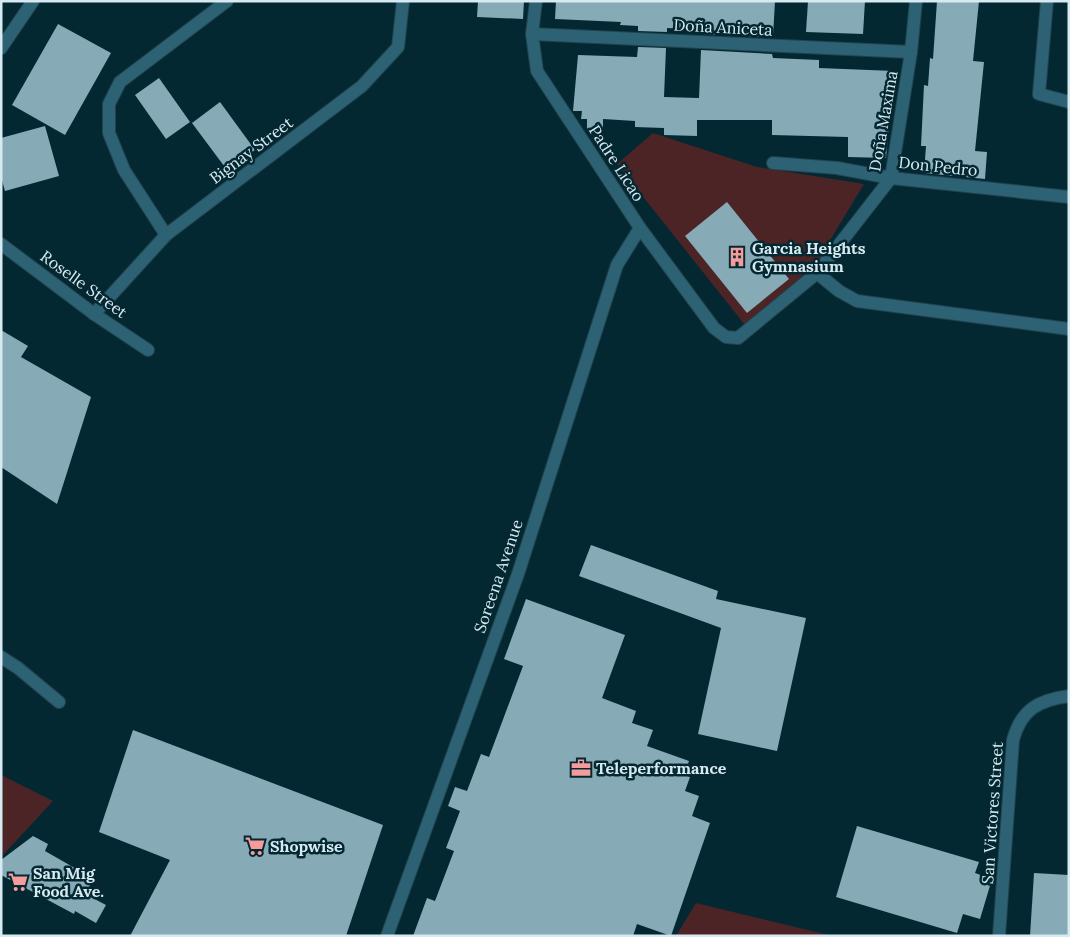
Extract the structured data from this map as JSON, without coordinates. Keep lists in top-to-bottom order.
{
  "streets": {
    "street": [
      "Doña Aniceta",
      "Doña Maxima",
      "Bignay Street",
      "Padre Licao",
      "Don Pedro",
      "Roselle Street",
      "Soreena Avenue",
      "San Victores Street"
    ]
  },
  "crossings": [
    ["Doña Aniceta", "Doña Maxima"],
    ["Doña Aniceta", "Padre Licao"],
    ["Doña Maxima", "Padre Licao"],
    ["Doña Maxima", "Don Pedro"],
    ["Bignay Street", "Roselle Street"],
    ["Padre Licao", "Soreena Avenue"]
  ],
  "places": {
    "building": ["Garcia Heights Gymnasium"],
    "office": ["Teleperformance"],
    "supermarket": ["Shopwise", "San Mig Food Ave."]
  }
}
